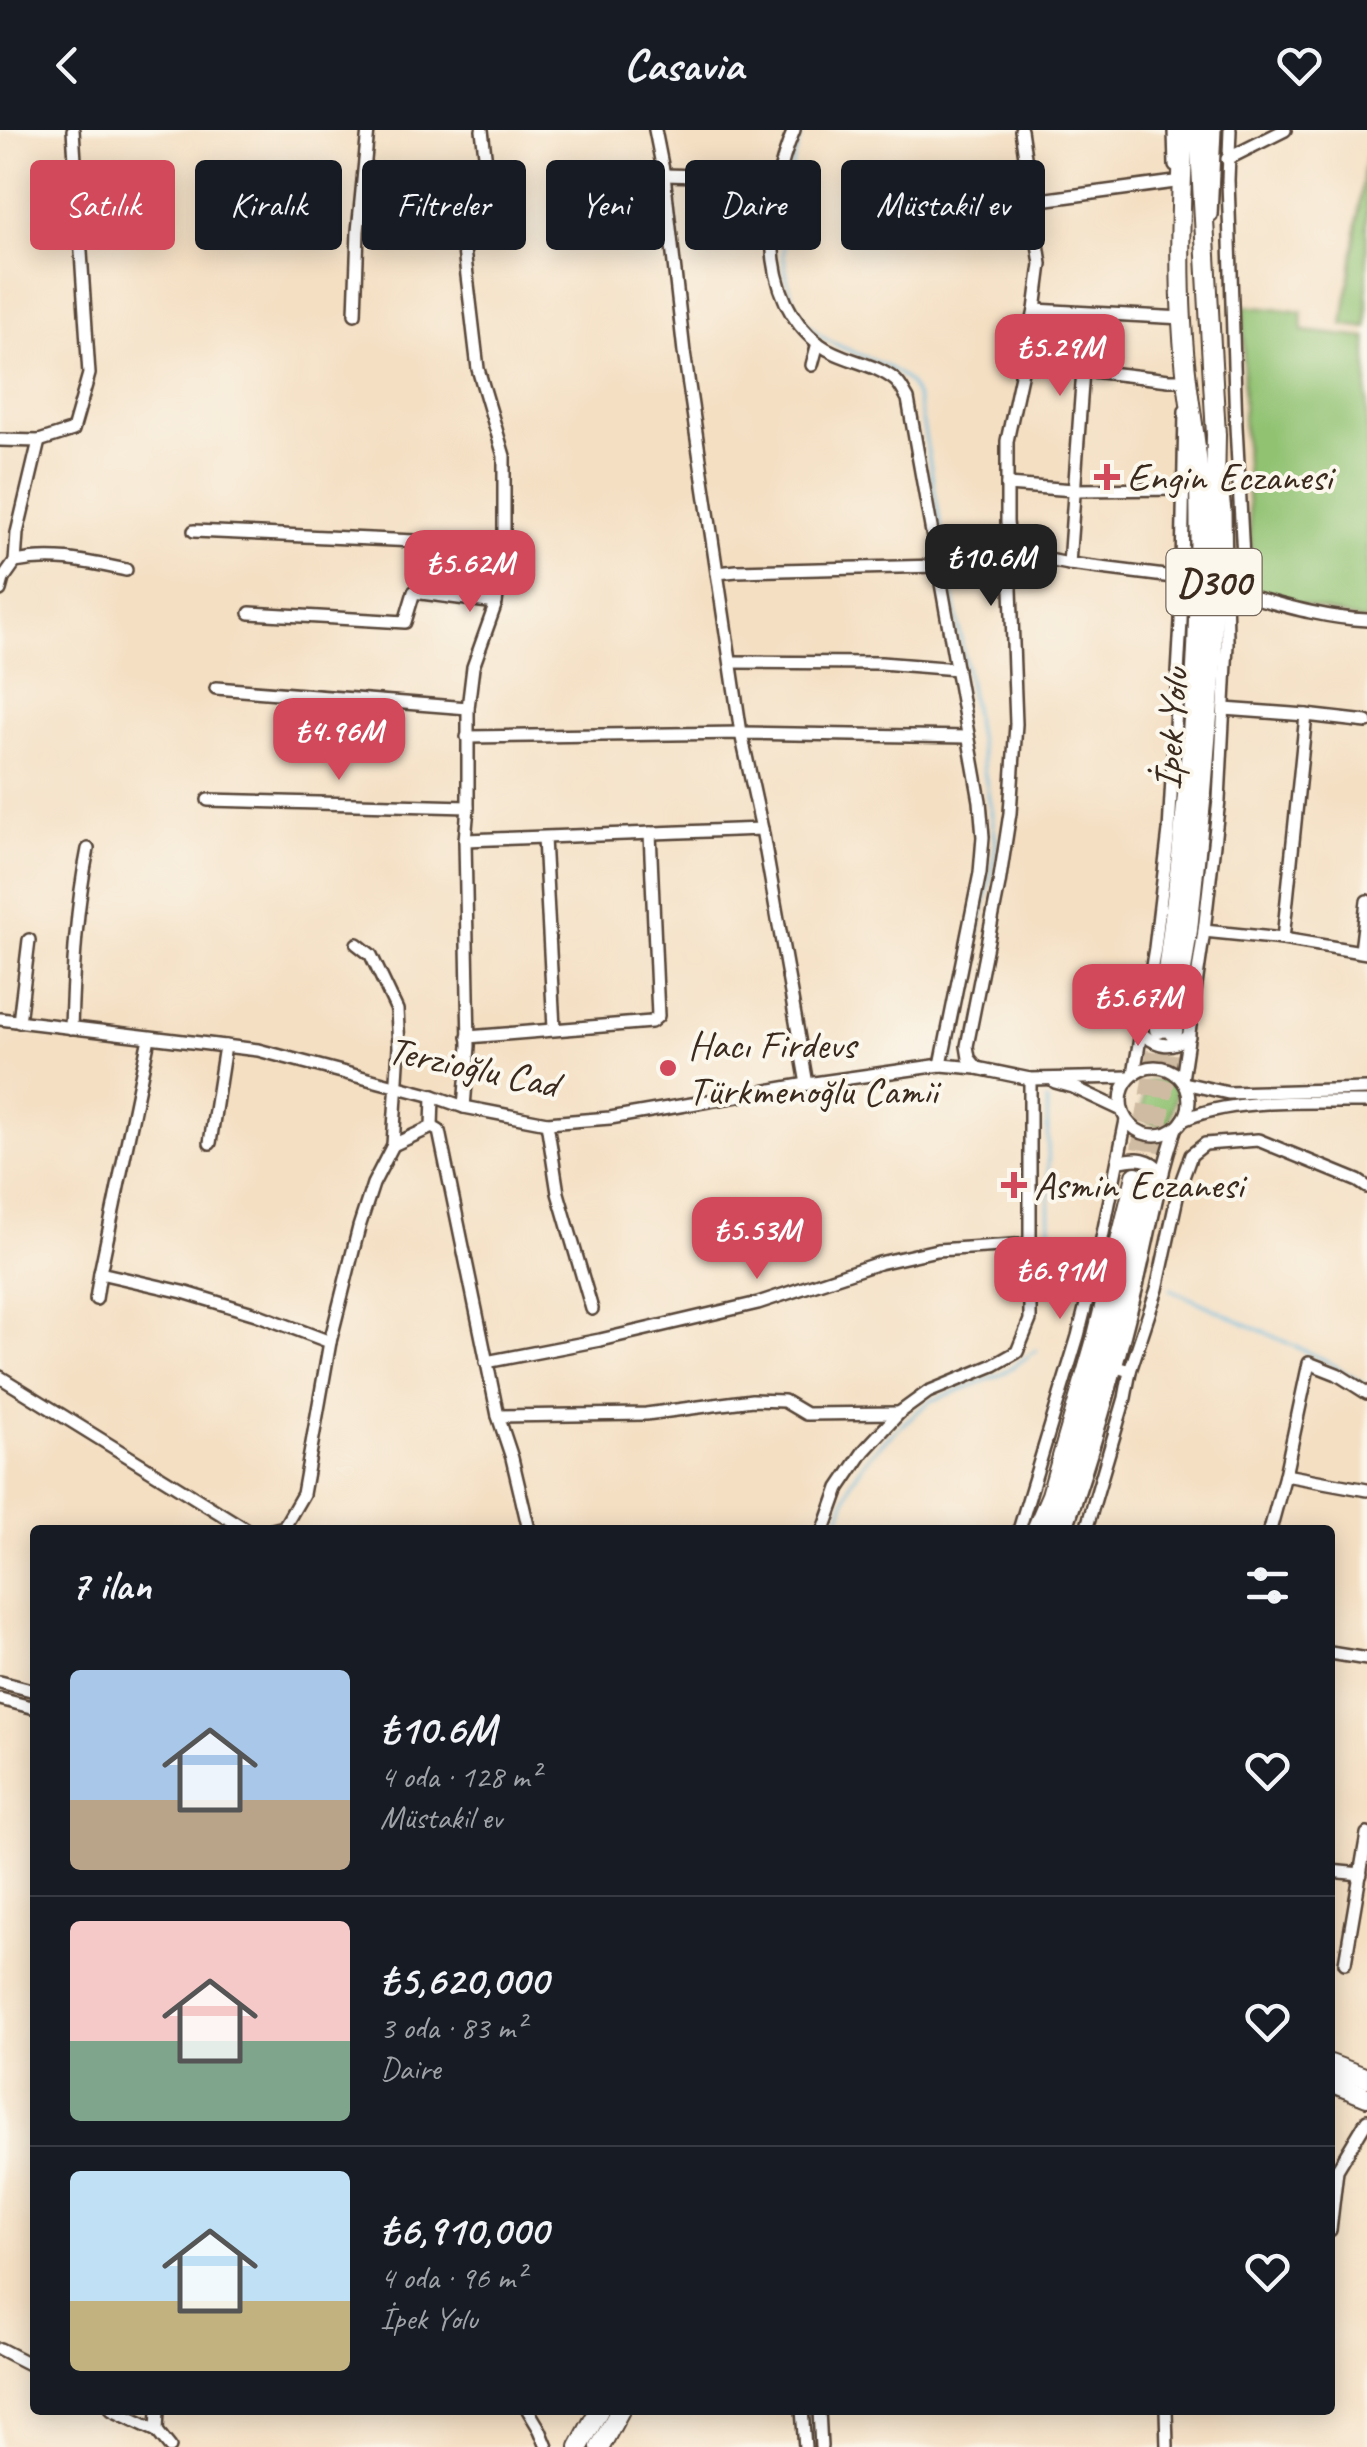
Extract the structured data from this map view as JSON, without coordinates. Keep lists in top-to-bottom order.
{
  "streets": {
    "highway": ["D300", "İpek Yolu"],
    "street": ["Terzioğlu Cad"]
  },
  "places": {
    "health": ["Engin Eczanesi", "Asmin Eczanesi"],
    "other": ["Hacı Firdevs Türkmenoğlu Camii"]
  },
  "page": {
    "header": "Casavia",
    "chip": [
      "Satılık",
      "Kiralık",
      "Filtreler",
      "Yeni",
      "Daire",
      "Müstakil ev"
    ],
    "price": [
      "₺5.29M",
      "₺10.6M",
      "₺5.62M",
      "₺4.96M",
      "₺5.67M",
      "₺5.53M",
      "₺6.91M"
    ],
    "heading": "7 ilan",
    "list": [
      {
        "name": "₺10.6M",
        "note": "4 oda · 128 m² · Müstakil ev"
      },
      {
        "name": "₺5,620,000",
        "note": "3 oda · 83 m² · Daire"
      },
      {
        "name": "₺6,910,000",
        "note": "4 oda · 96 m² · İpek Yolu"
      }
    ]
  }
}
